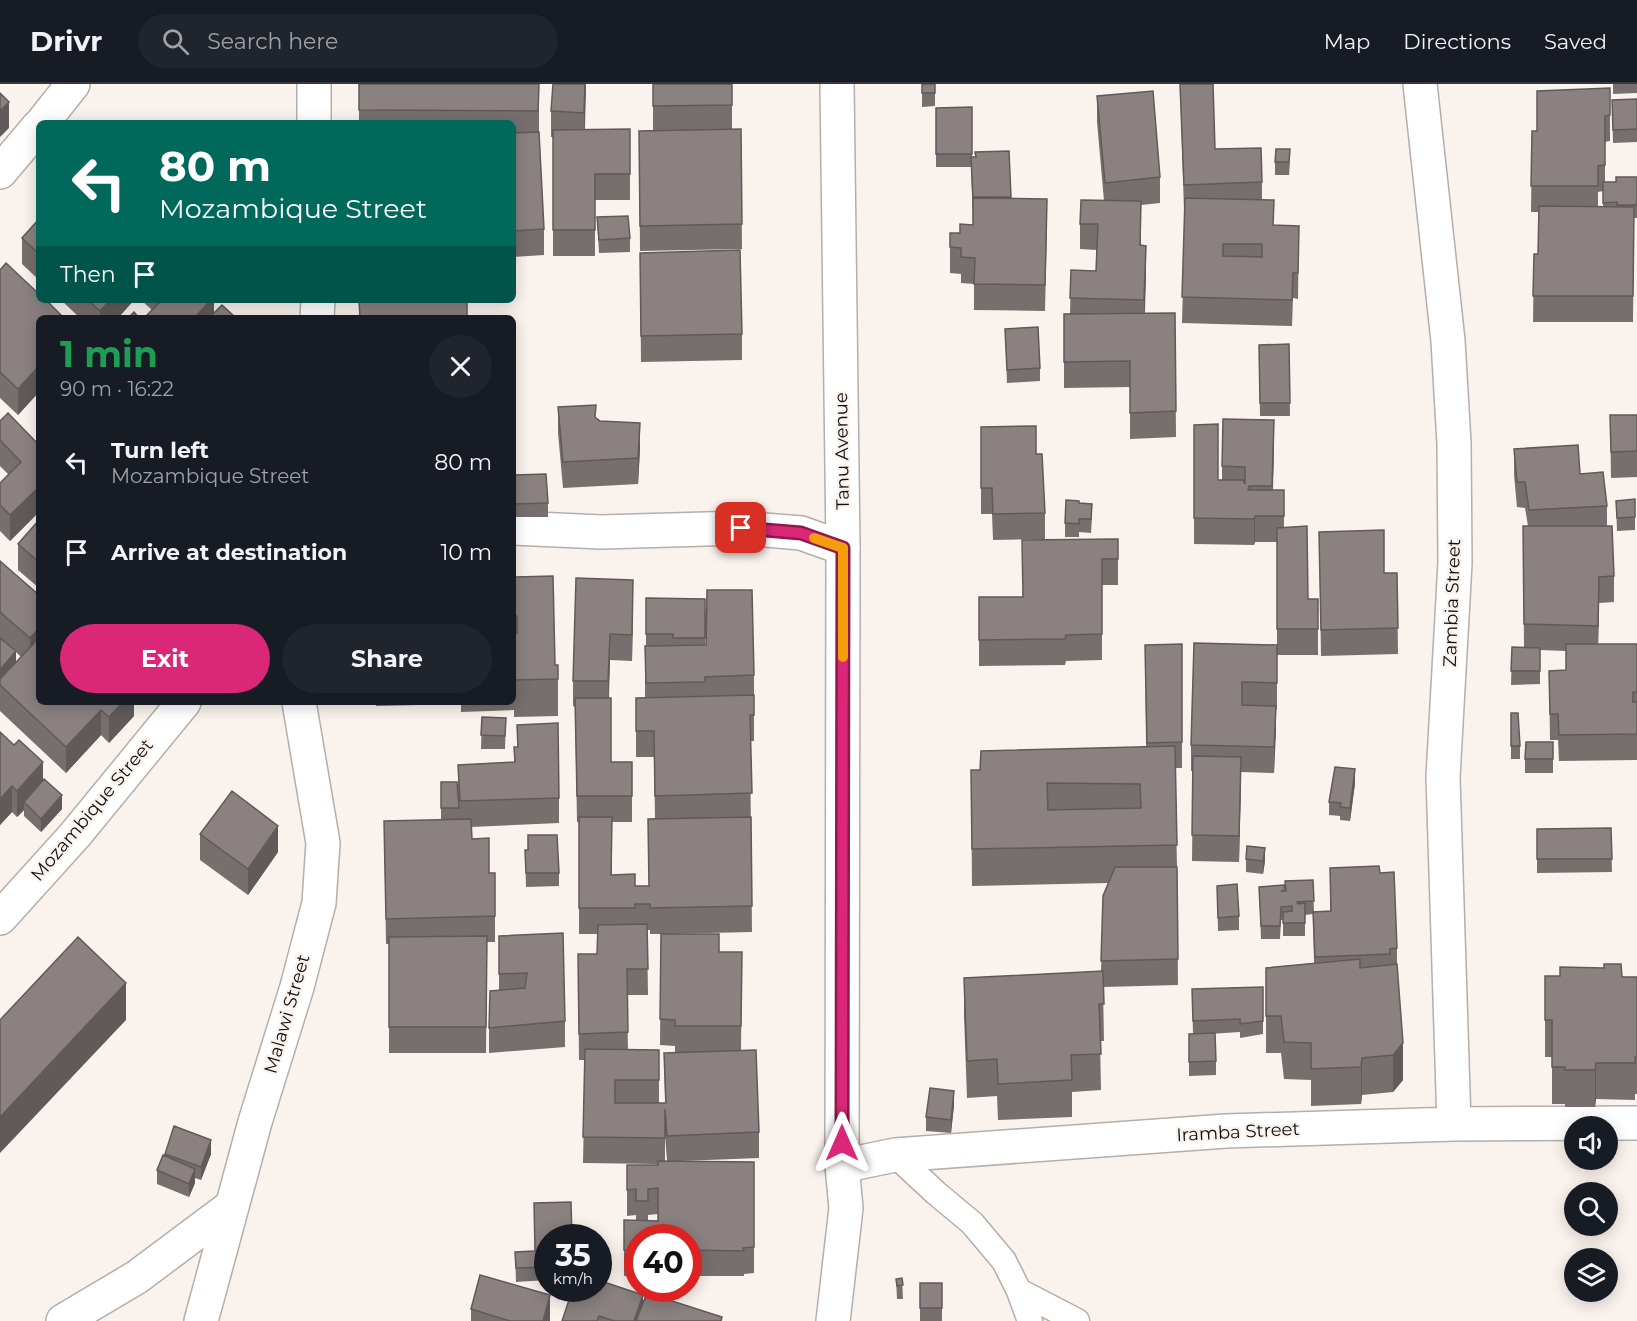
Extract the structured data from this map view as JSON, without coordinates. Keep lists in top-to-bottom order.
{
  "streets": {
    "street": [
      "Tanu Avenue",
      "Zambia Street",
      "Mozambique Street",
      "Malawi Street",
      "Iramba Street"
    ]
  },
  "crossings": [
    ["Tanu Avenue", "Iramba Street"],
    ["Zambia Street", "Iramba Street"]
  ],
  "page": {
    "header": "Drivr",
    "search": "Search here",
    "nav": ["Map", "Directions", "Saved"],
    "turn": ["80 m", "Mozambique Street"],
    "then": "Then",
    "heading": ["1 min", "90 m · 16:22"],
    "list": [
      {
        "name": "Turn left",
        "note": "Mozambique Street",
        "value": "80 m"
      },
      {
        "name": "Arrive at destination",
        "value": "10 m"
      }
    ],
    "buttons": ["Exit", "Share"],
    "speed": "35 km/h",
    "limit": "40"
  }
}
